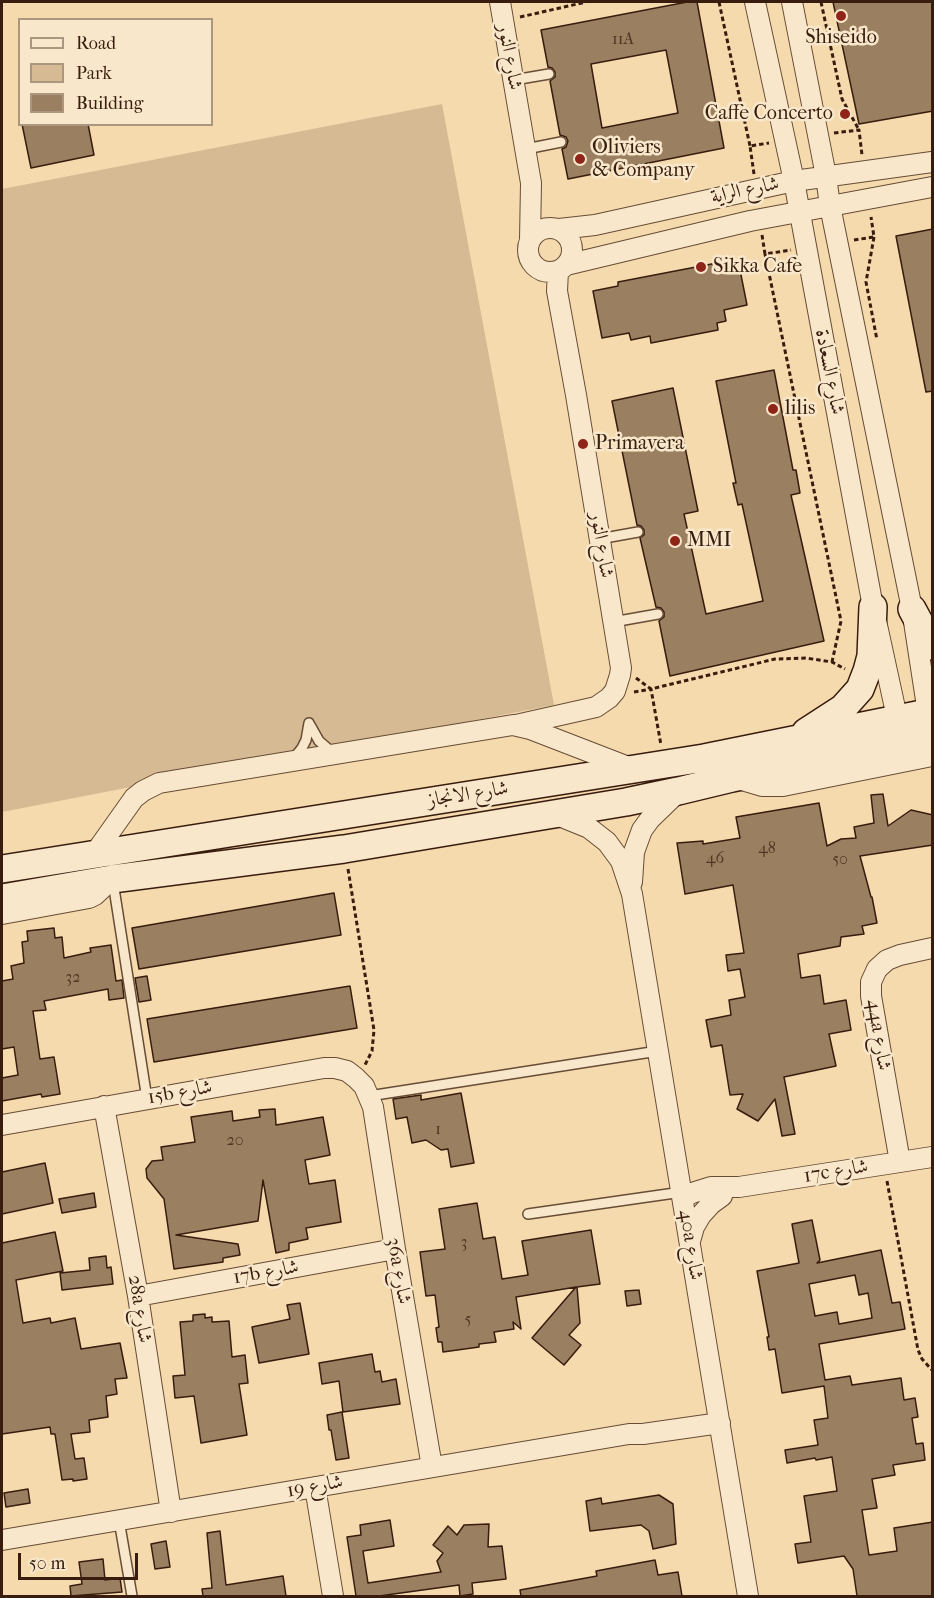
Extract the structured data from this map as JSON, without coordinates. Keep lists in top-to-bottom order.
{
  "streets": {
    "street": [
      "شارع النور",
      "شارع الراية",
      "شارع السعادة",
      "شارع الانجاز",
      "44a شارع",
      "15b شارع",
      "17c شارع",
      "40a شارع",
      "36a شارع",
      "17b شارع",
      "28a شارع",
      "شارع 19"
    ]
  },
  "crossings": [
    ["شارع النور", "شارع الراية"],
    ["شارع الراية", "شارع السعادة"],
    ["شارع السعادة", "شارع الانجاز"],
    ["شارع الانجاز", "40a شارع"],
    ["44a شارع", "17c شارع"],
    ["15b شارع", "36a شارع"],
    ["15b شارع", "28a شارع"],
    ["17c شارع", "40a شارع"],
    ["40a شارع", "شارع 19"],
    ["36a شارع", "17b شارع"],
    ["36a شارع", "شارع 19"],
    ["17b شارع", "28a شارع"],
    ["28a شارع", "شارع 19"]
  ],
  "places": [
    "Shiseido",
    "Caffe Concerto",
    "Oliviers & Company",
    "Sikka Cafe",
    "lilis",
    "Primavera",
    "MMI"
  ],
  "house_numbers": [
    "11A",
    "48",
    "46",
    "50",
    "32",
    "1",
    "20",
    "3",
    "5"
  ],
  "legend": ["Road", "Park", "Building"],
  "scale_bar": "50 m"
}
